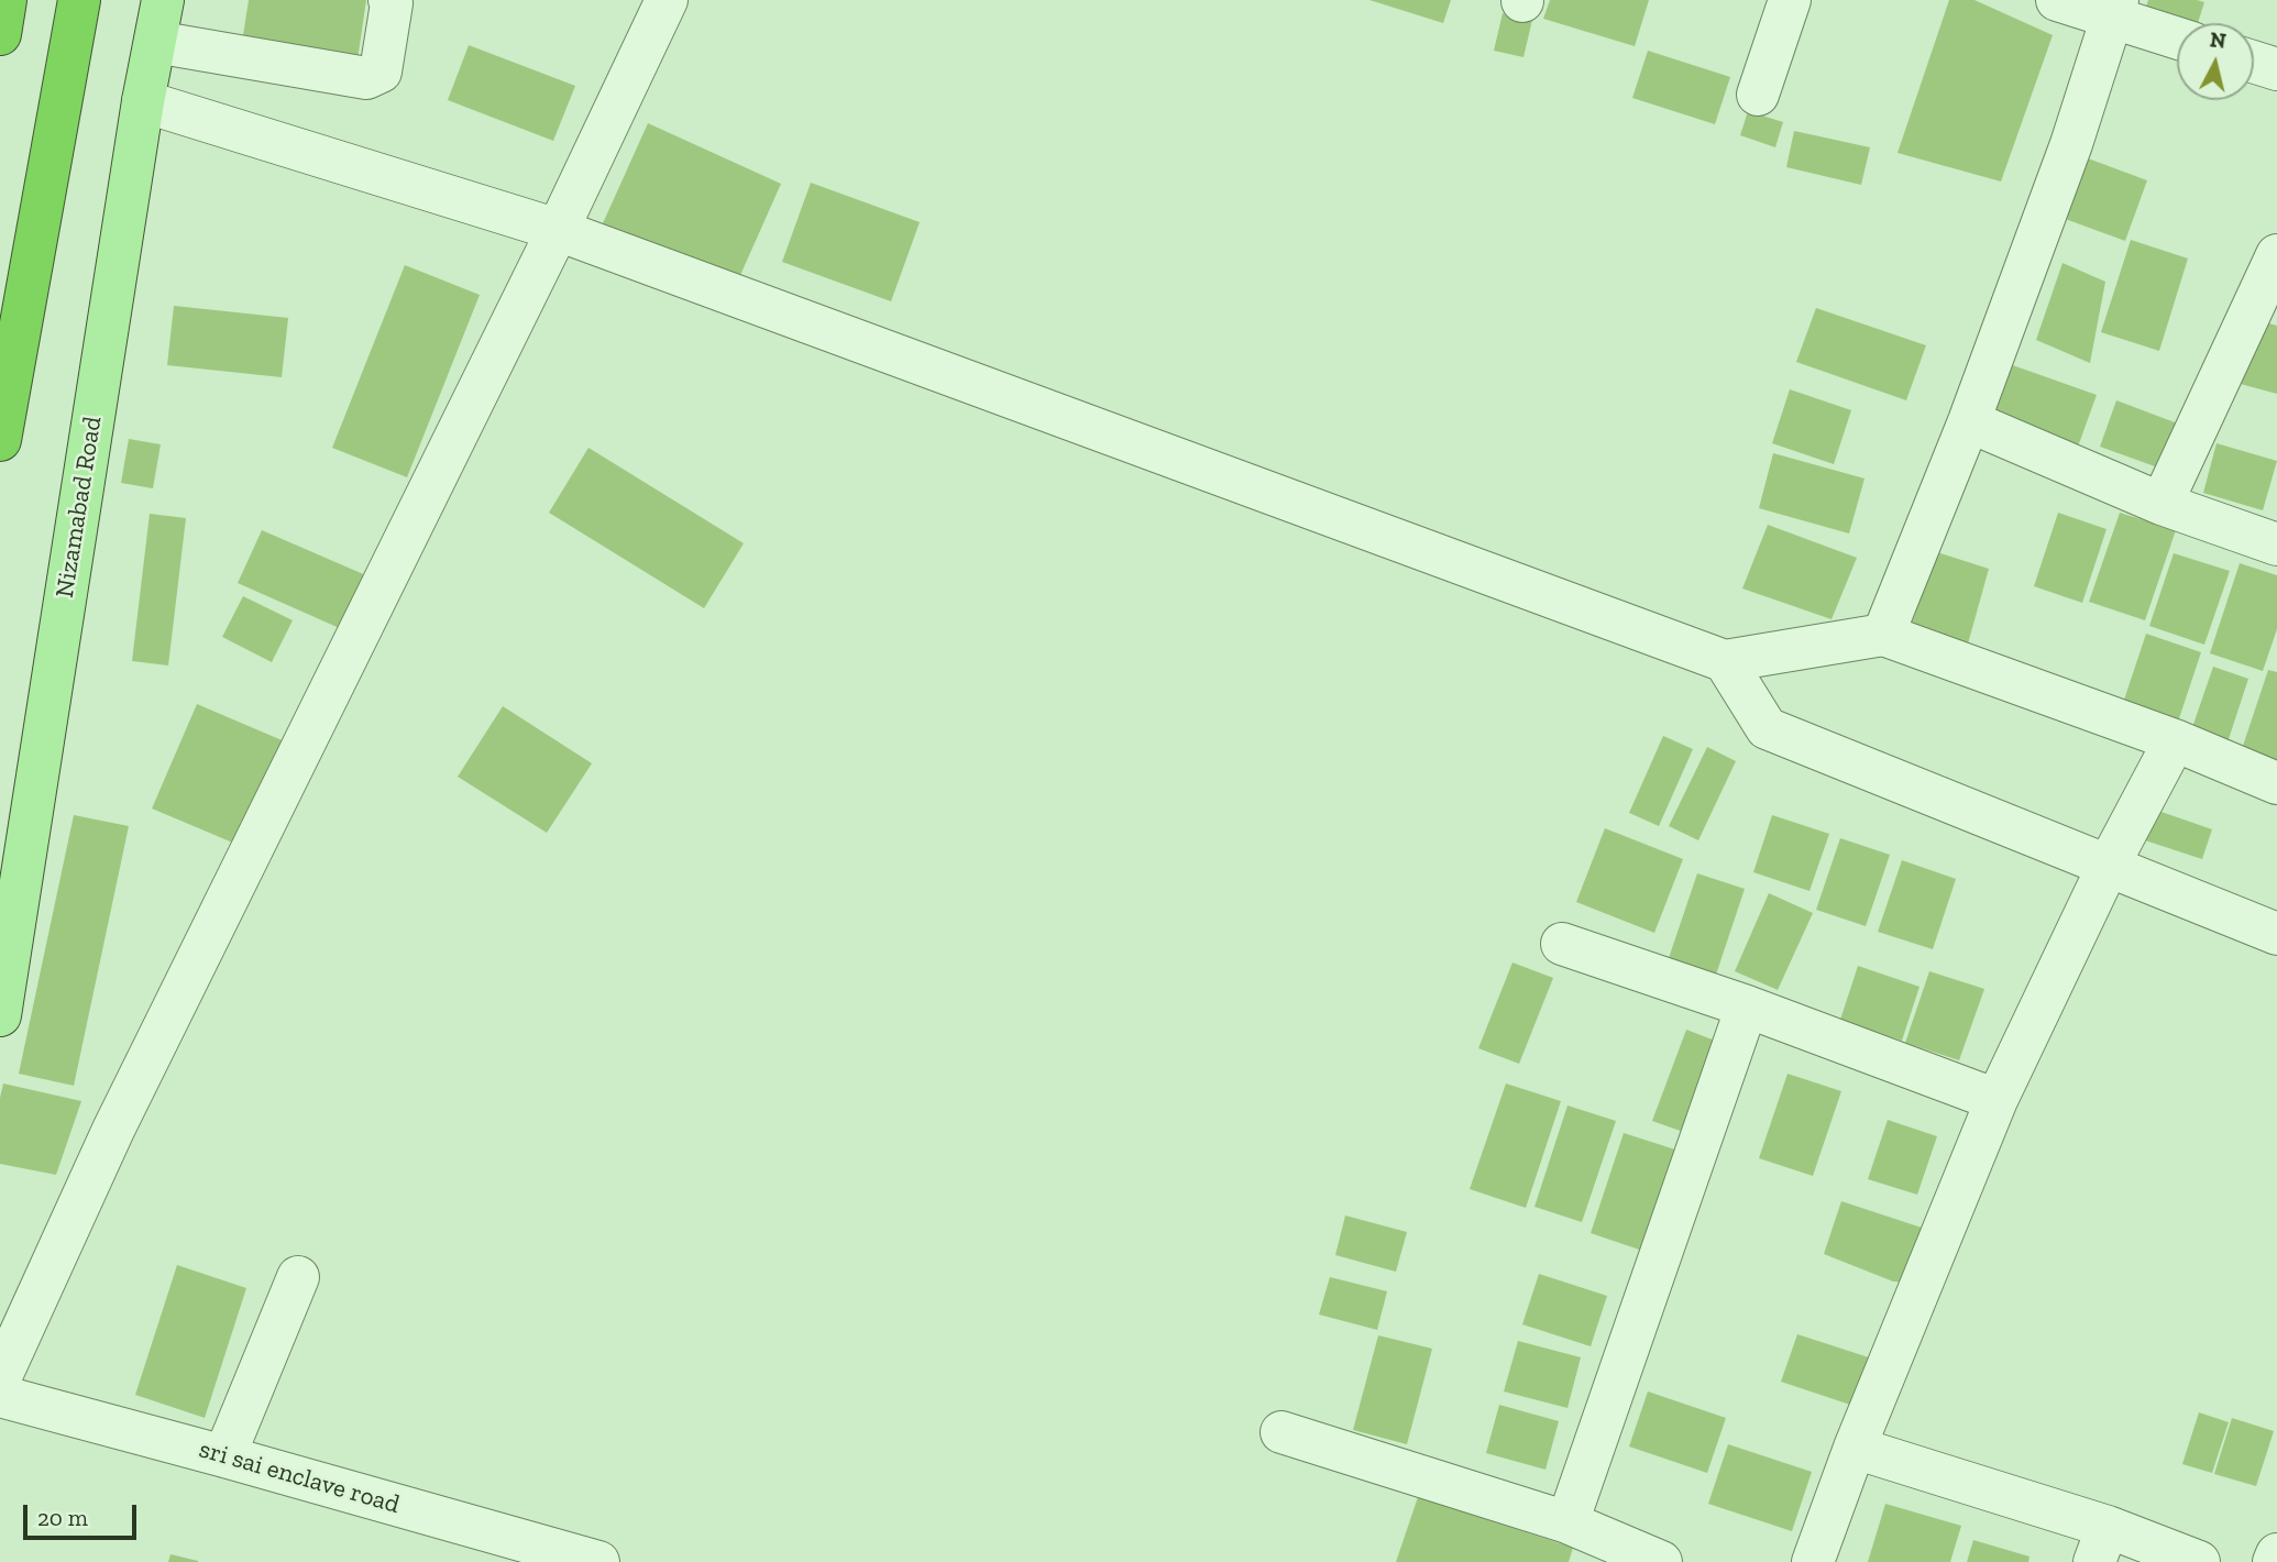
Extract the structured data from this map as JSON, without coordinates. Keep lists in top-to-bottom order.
{
  "streets": {
    "main road": ["Nizamabad Road"],
    "street": ["sri sai enclave road"]
  },
  "scale_bar": "20 m",
  "north": "top"
}
